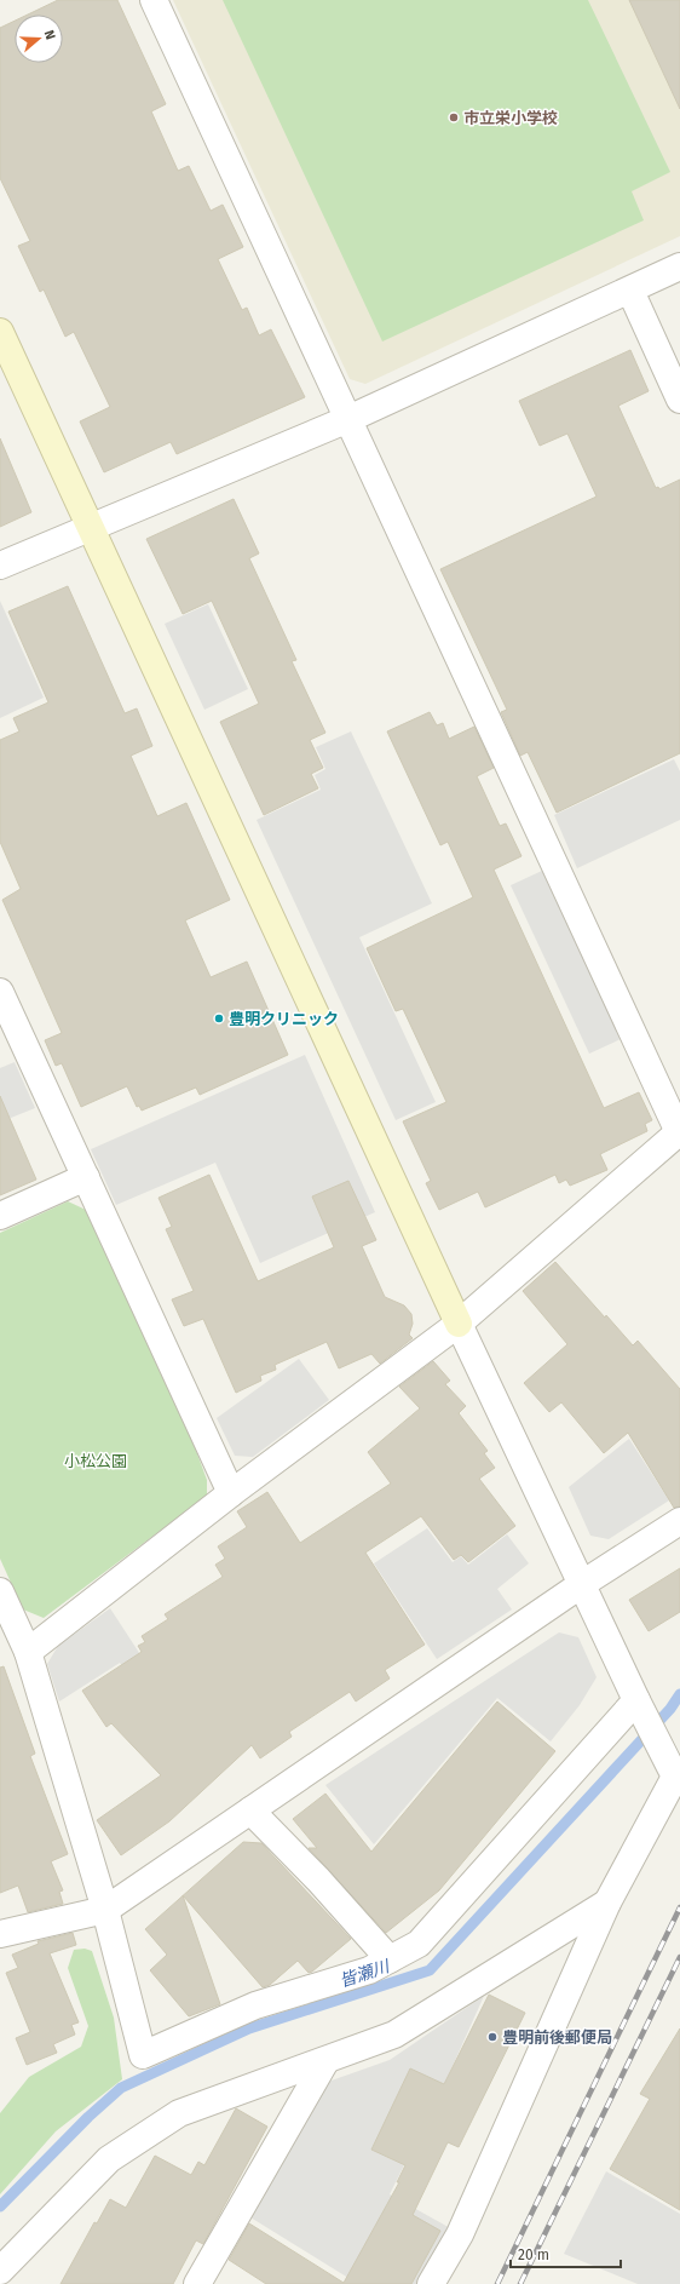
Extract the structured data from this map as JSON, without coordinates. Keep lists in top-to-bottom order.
{
  "water": ["皆瀬川"],
  "parks": ["小松公園"],
  "places": ["市立栄小学校", "豊明クリニック", "豊明前後郵便局"],
  "scale_bar": "20 m",
  "north": "right"
}
